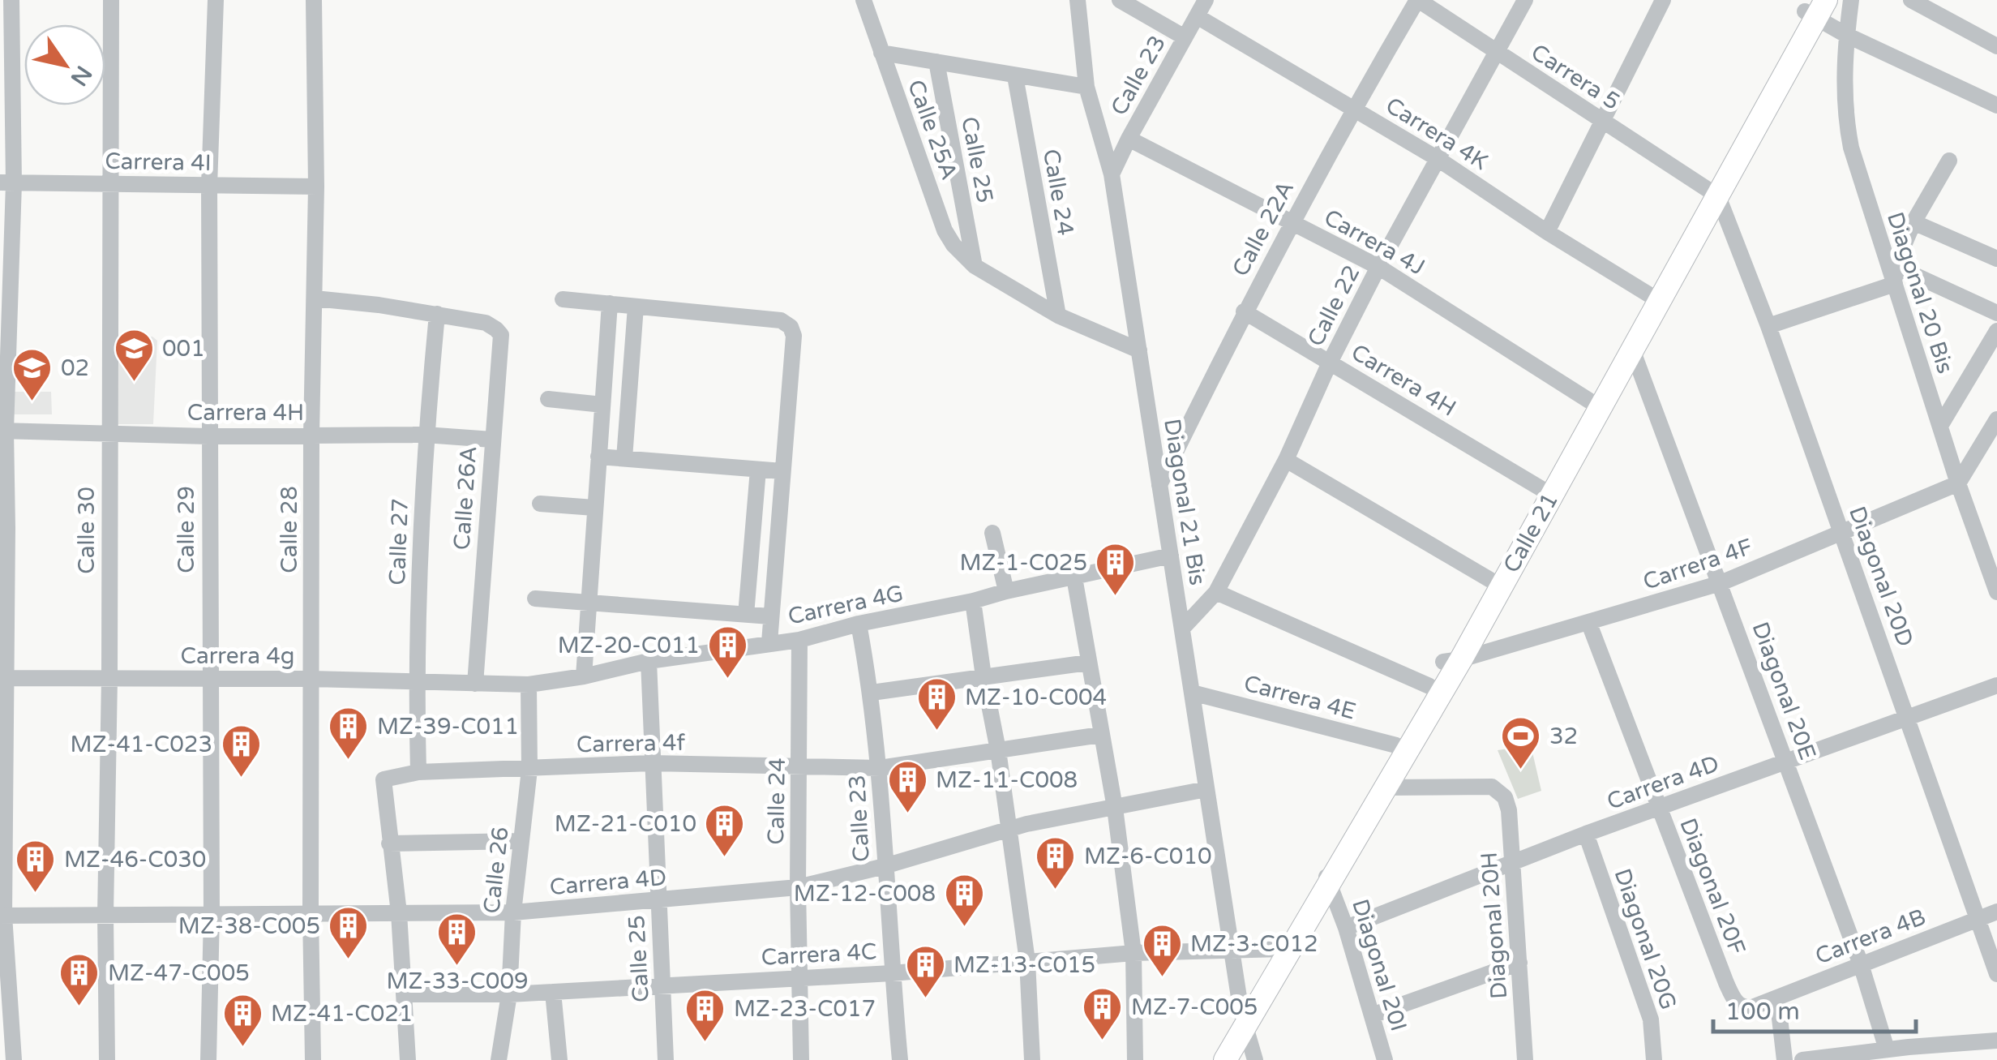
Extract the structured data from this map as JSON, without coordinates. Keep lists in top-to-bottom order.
{
  "streets": {
    "main road": ["Calle 21"],
    "street": [
      "Calle 23",
      "Carrera 5",
      "Calle 25A",
      "Carrera 4K",
      "Calle 25",
      "Carrera 4I",
      "Calle 24",
      "Calle 22A",
      "Carrera 4J",
      "Diagonal 20 Bis",
      "Calle 22",
      "Carrera 4H",
      "Calle 26A",
      "Diagonal 21 Bis",
      "Calle 29",
      "Calle 28",
      "Calle 30",
      "Calle 27",
      "Carrera 4F",
      "Diagonal 20D",
      "Carrera 4G",
      "Carrera 4g",
      "Diagonal 20E",
      "Carrera 4E",
      "Carrera 4f",
      "Carrera 4D",
      "Calle 26",
      "Diagonal 20F",
      "Diagonal 20H",
      "Carrera 4B",
      "Diagonal 20G",
      "Carrera 4C",
      "Diagonal 20I"
    ]
  },
  "crossings": [
    ["Calle 23", "Carrera 4K"],
    ["Calle 23", "Carrera 4J"],
    ["Calle 23", "Diagonal 21 Bis"],
    ["Calle 23", "Carrera 4G"],
    ["Calle 23", "Carrera 4f"],
    ["Calle 23", "Carrera 4D"],
    ["Calle 23", "Carrera 4C"],
    ["Carrera 5", "Calle 22A"],
    ["Carrera 5", "Calle 22"],
    ["Carrera 5", "Calle 21"],
    ["Carrera 5", "Diagonal 20D"],
    ["Calle 25A", "Calle 25"],
    ["Calle 25A", "Calle 24"],
    ["Calle 25A", "Diagonal 21 Bis"],
    ["Carrera 4K", "Calle 22A"],
    ["Carrera 4K", "Calle 22"],
    ["Carrera 4K", "Calle 21"],
    ["Calle 25", "Carrera 4G"],
    ["Calle 25", "Carrera 4f"],
    ["Calle 25", "Carrera 4D"],
    ["Calle 25", "Carrera 4C"],
    ["Carrera 4I", "Calle 29"],
    ["Carrera 4I", "Calle 28"],
    ["Carrera 4I", "Calle 30"],
    ["Calle 24", "Carrera 4G"],
    ["Calle 24", "Carrera 4f"],
    ["Calle 24", "Carrera 4D"],
    ["Calle 24", "Carrera 4C"],
    ["Calle 22A", "Carrera 4J"],
    ["Calle 22A", "Carrera 4H"],
    ["Calle 22A", "Diagonal 21 Bis"],
    ["Carrera 4J", "Calle 22"],
    ["Carrera 4J", "Calle 21"],
    ["Diagonal 20 Bis", "Carrera 4F"],
    ["Calle 22", "Carrera 4H"],
    ["Calle 22", "Diagonal 21 Bis"],
    ["Carrera 4H", "Calle 26A"],
    ["Carrera 4H", "Calle 29"],
    ["Carrera 4H", "Calle 28"],
    ["Carrera 4H", "Calle 30"],
    ["Carrera 4H", "Calle 21"],
    ["Carrera 4H", "Calle 27"],
    ["Calle 26A", "Calle 27"],
    ["Calle 26A", "Carrera 4G"],
    ["Calle 26A", "Carrera 4g"],
    ["Diagonal 21 Bis", "Calle 21"],
    ["Diagonal 21 Bis", "Carrera 4G"],
    ["Diagonal 21 Bis", "Carrera 4E"],
    ["Diagonal 21 Bis", "Carrera 4D"],
    ["Diagonal 21 Bis", "Carrera 4C"],
    ["Calle 29", "Carrera 4g"],
    ["Calle 29", "Carrera 4D"],
    ["Calle 28", "Carrera 4g"],
    ["Calle 28", "Carrera 4D"],
    ["Calle 30", "Carrera 4g"],
    ["Calle 30", "Carrera 4D"],
    ["Calle 21", "Carrera 4F"],
    ["Calle 21", "Diagonal 20D"],
    ["Calle 21", "Diagonal 20E"],
    ["Calle 21", "Carrera 4E"],
    ["Calle 21", "Diagonal 20H"],
    ["Calle 21", "Carrera 4C"],
    ["Calle 21", "Diagonal 20I"],
    ["Calle 27", "Carrera 4g"],
    ["Calle 27", "Carrera 4f"],
    ["Carrera 4F", "Diagonal 20D"],
    ["Carrera 4F", "Diagonal 20E"],
    ["Carrera 4F", "Diagonal 20F"],
    ["Diagonal 20D", "Carrera 4D"],
    ["Diagonal 20D", "Carrera 4B"],
    ["Carrera 4G", "Carrera 4g"],
    ["Carrera 4G", "Calle 26"],
    ["Diagonal 20E", "Carrera 4D"],
    ["Diagonal 20E", "Carrera 4B"],
    ["Carrera 4f", "Calle 26"],
    ["Carrera 4D", "Calle 26"],
    ["Carrera 4D", "Diagonal 20F"],
    ["Carrera 4D", "Diagonal 20H"],
    ["Carrera 4D", "Diagonal 20G"],
    ["Carrera 4D", "Diagonal 20I"],
    ["Calle 26", "Carrera 4C"],
    ["Diagonal 20F", "Carrera 4B"]
  ],
  "places": {
    "school or university": ["001", "02"],
    "building": [
      "MZ-1-C025",
      "MZ-20-C011",
      "MZ-10-C004",
      "MZ-39-C011",
      "MZ-41-C023",
      "MZ-11-C008",
      "MZ-21-C010",
      "MZ-6-C010",
      "MZ-46-C030",
      "MZ-12-C008",
      "MZ-38-C005",
      "MZ-33-C009",
      "MZ-3-C012",
      "MZ-13-C015",
      "MZ-47-C005",
      "MZ-7-C005",
      "MZ-23-C017",
      "MZ-41-C021"
    ],
    "sports": ["32"]
  },
  "scale_bar": "100 m",
  "north": "bottom right"
}
